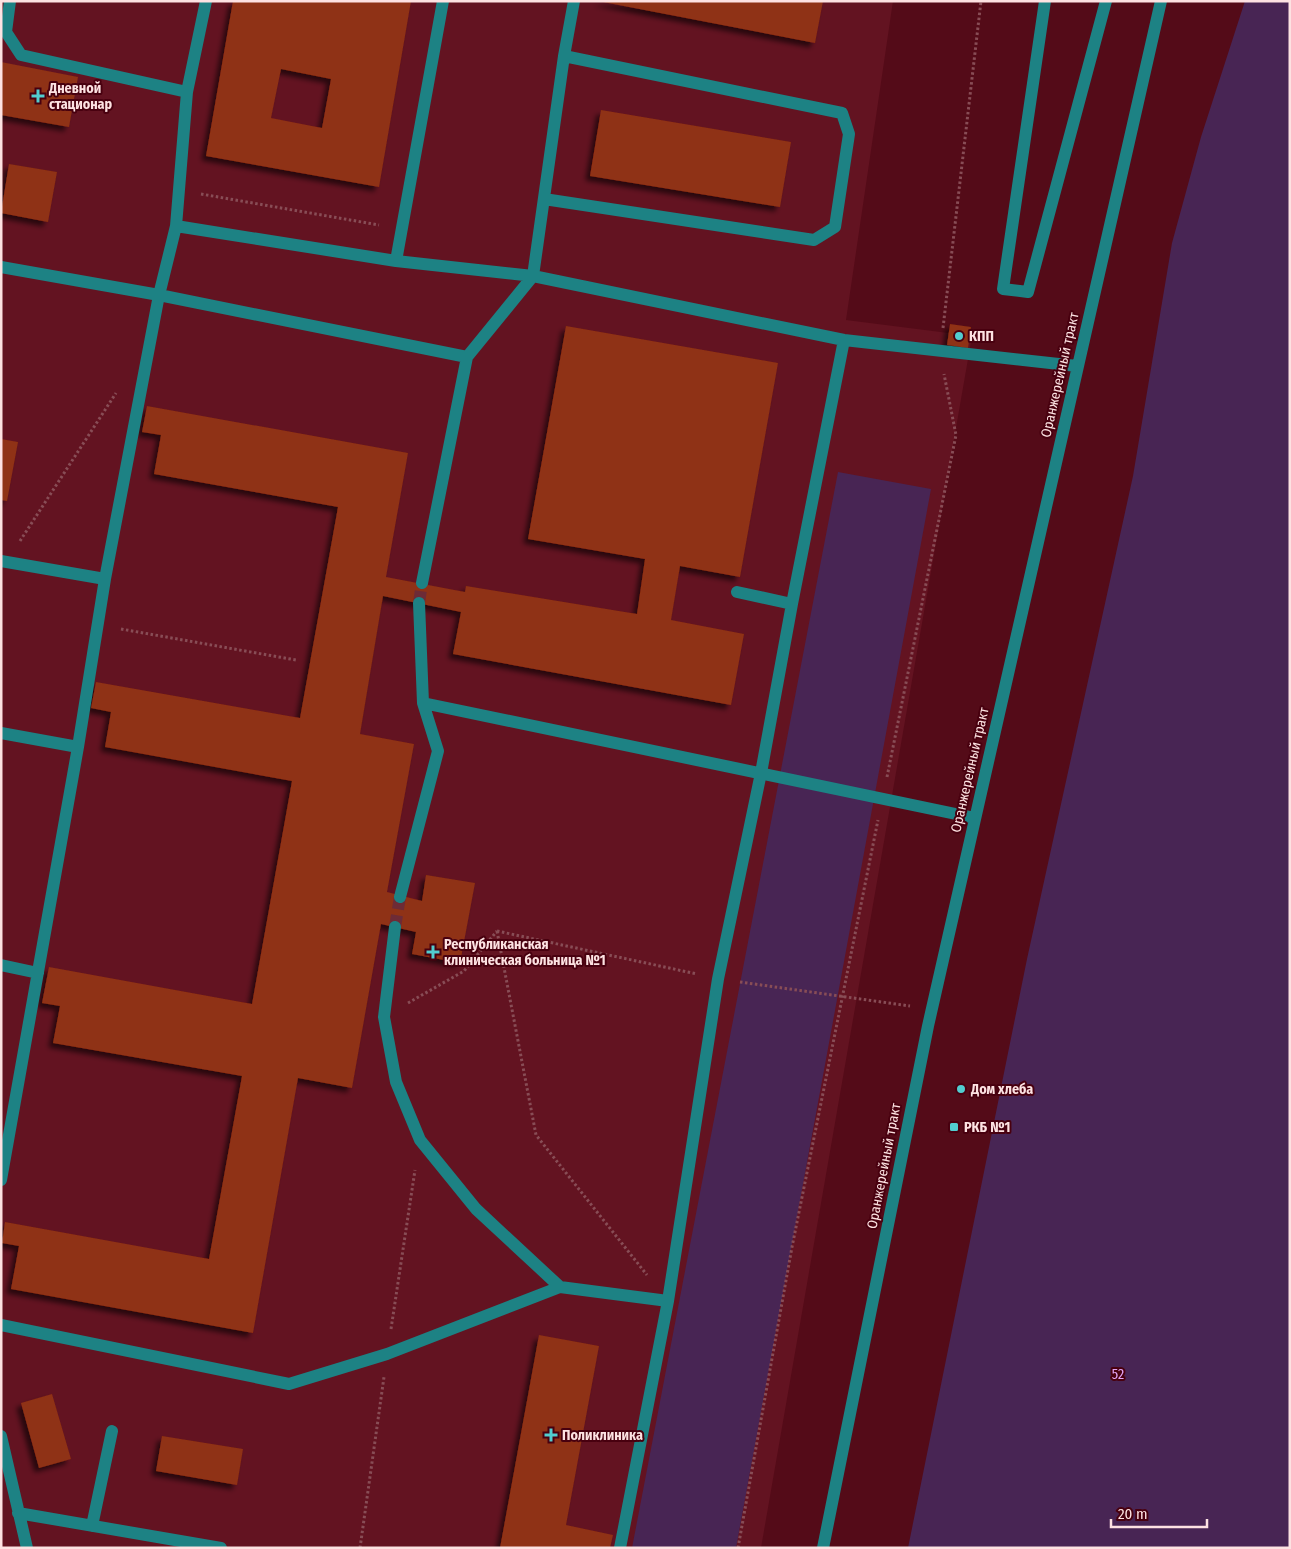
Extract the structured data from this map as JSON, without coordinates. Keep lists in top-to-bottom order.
{
  "streets": {
    "street": ["Оранжерейный тракт"]
  },
  "parks": ["52"],
  "places": {
    "health": ["Дневной стационар", "Республиканская клиническая больница №1", "Поликлиника"],
    "other": ["КПП", "Дом хлеба"],
    "transit": ["РКБ №1"]
  },
  "scale_bar": "20 m"
}
